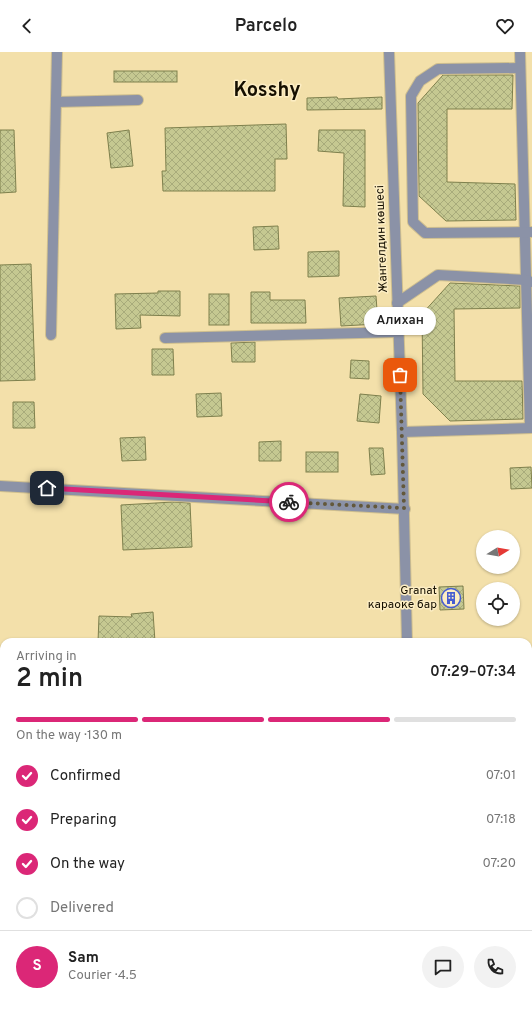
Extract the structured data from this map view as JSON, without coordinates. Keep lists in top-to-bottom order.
{
  "streets": {
    "street": ["Жангелдин көшесі"]
  },
  "districts": ["Kosshy"],
  "places": {
    "other": ["Алихан"],
    "building": ["Granat караоке бар"]
  },
  "north": "right",
  "page": {
    "header": "Parcelo",
    "bubble": "Алихан",
    "heading": ["2 min", "Arriving in", "07:29–07:34"],
    "panel": ["Sam", "Courier · 4.5"],
    "bar": "On the way · 130 m",
    "list": [
      ["Confirmed", "07:01"],
      ["Preparing", "07:18"],
      ["On the way", "07:20"],
      "Delivered"
    ],
    "round": "S"
  }
}
